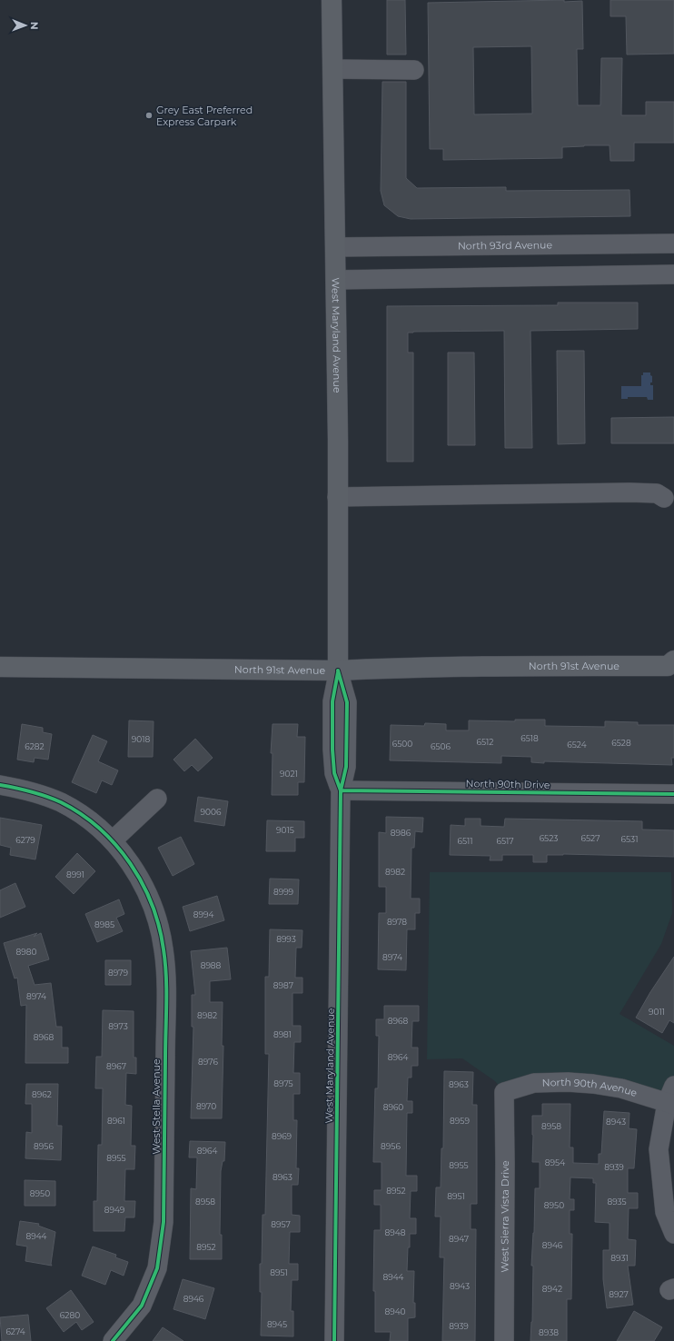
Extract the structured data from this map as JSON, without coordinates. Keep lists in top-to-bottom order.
{
  "streets": {
    "main road": ["West Maryland Avenue", "North 91st Avenue"],
    "street": [
      "North 93rd Avenue",
      "North 90th Drive",
      "North 90th Avenue",
      "West Stella Avenue",
      "West Sierra Vista Drive"
    ]
  },
  "crossings": [
    ["North 93rd Avenue", "West Maryland Avenue"],
    ["West Maryland Avenue", "North 91st Avenue"],
    ["West Maryland Avenue", "North 90th Drive"],
    ["North 90th Avenue", "West Sierra Vista Drive"]
  ],
  "places": ["Grey East Preferred Express Carpark"],
  "house_numbers": [
    "6518",
    "9018",
    "6512",
    "6528",
    "6500",
    "6524",
    "6282",
    "6506",
    "9021",
    "9006",
    "9015",
    "8986",
    "6523",
    "6527",
    "6531",
    "6279",
    "6511",
    "6517",
    "8982",
    "8991",
    "8999",
    "8994",
    "8978",
    "8985",
    "8993",
    "8980",
    "8974",
    "8988",
    "8979",
    "8987",
    "8974",
    "9011",
    "8982",
    "8968",
    "8973",
    "8981",
    "8968",
    "8964",
    "8976",
    "8967",
    "8975",
    "8963",
    "8962",
    "8970",
    "8960",
    "8961",
    "8959",
    "8943",
    "8958",
    "8969",
    "8956",
    "8956",
    "8964",
    "8955",
    "8954",
    "8955",
    "8939",
    "8963",
    "8952",
    "8950",
    "8951",
    "8958",
    "8935",
    "8950",
    "8949",
    "8957",
    "8948",
    "8944",
    "8947",
    "8946",
    "8952",
    "8931",
    "8951",
    "8944",
    "8943",
    "8942",
    "8927",
    "8946",
    "8940",
    "6280",
    "8945",
    "8939",
    "6274",
    "8938"
  ],
  "north": "right"
}
